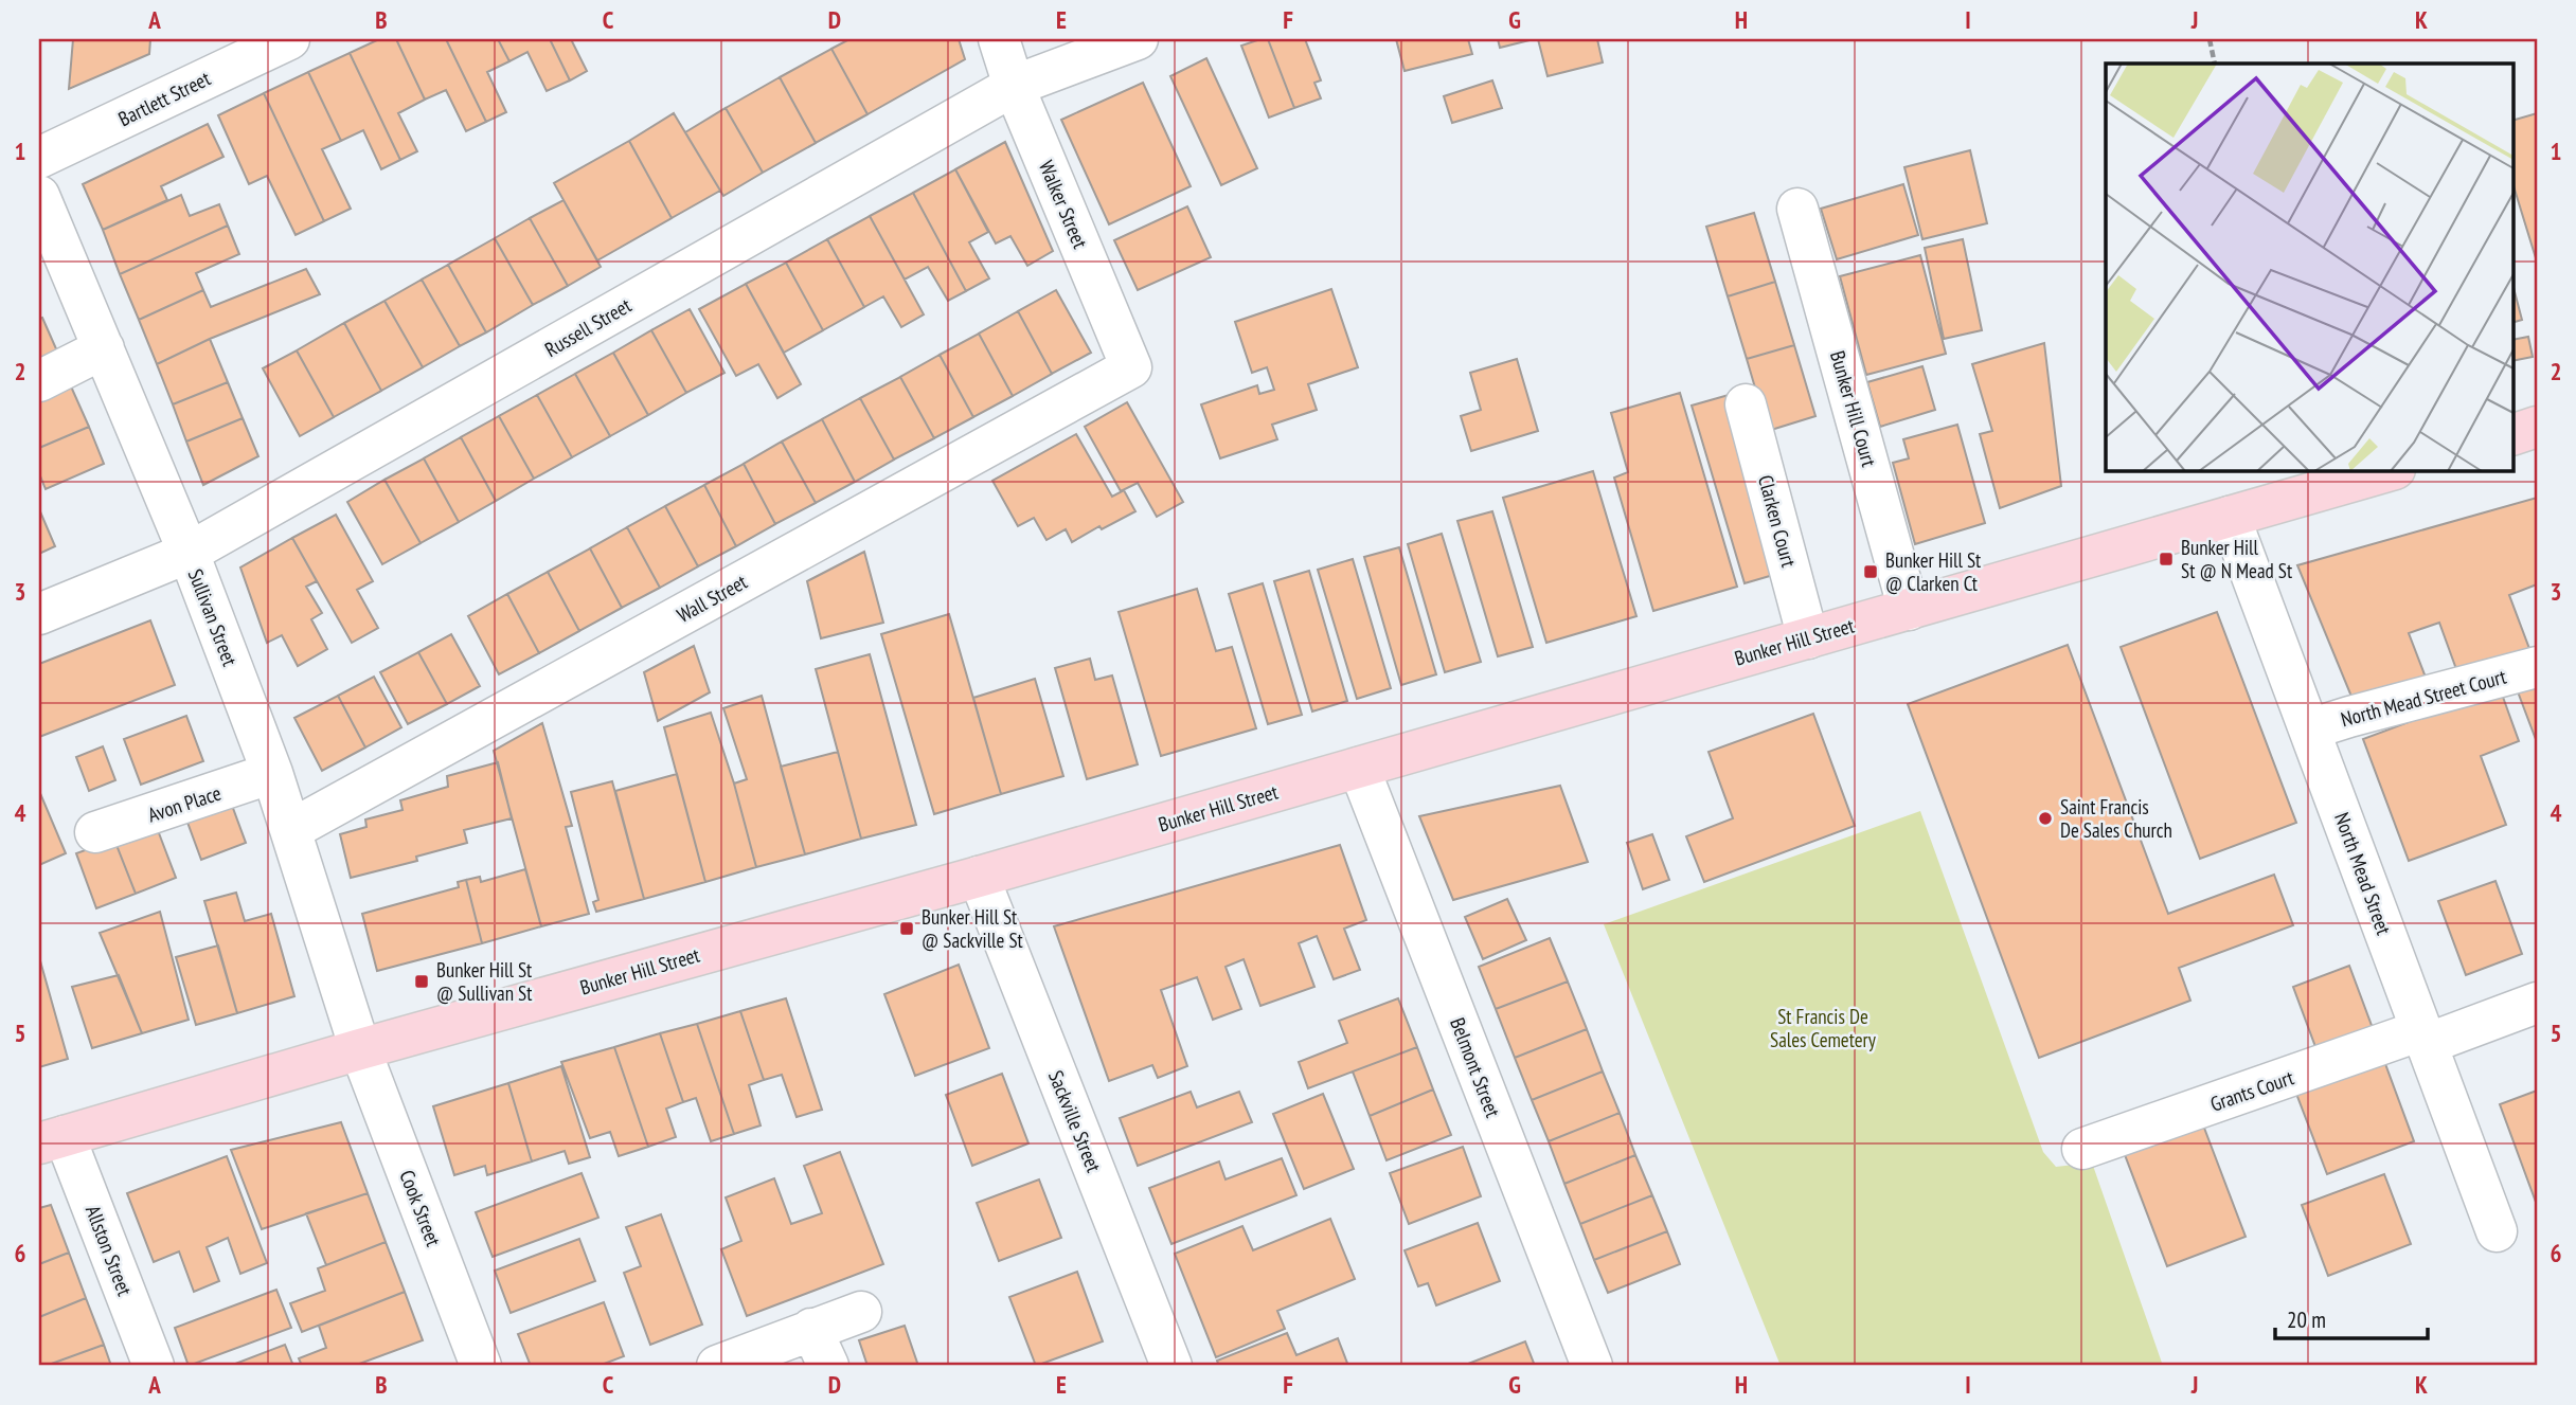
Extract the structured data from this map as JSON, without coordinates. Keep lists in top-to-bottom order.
{
  "streets": {
    "main road": ["Bunker Hill Street"],
    "street": [
      "Bartlett Street",
      "Walker Street",
      "Russell Street",
      "Bunker Hill Court",
      "Clarken Court",
      "Wall Street",
      "Sullivan Street",
      "North Mead Street Court",
      "Avon Place",
      "North Mead Street",
      "Belmont Street",
      "Grants Court",
      "Sackville Street",
      "Cook Street",
      "Allston Street"
    ]
  },
  "crossings": [
    ["Walker Street", "Russell Street"],
    ["Walker Street", "Wall Street"],
    ["Russell Street", "Sullivan Street"],
    ["Bunker Hill Court", "Bunker Hill Street"],
    ["Clarken Court", "Bunker Hill Street"],
    ["Wall Street", "Sullivan Street"],
    ["Sullivan Street", "Bunker Hill Street"],
    ["Sullivan Street", "Avon Place"],
    ["Sullivan Street", "Cook Street"],
    ["Bunker Hill Street", "North Mead Street"],
    ["Bunker Hill Street", "Belmont Street"],
    ["Bunker Hill Street", "Sackville Street"],
    ["Bunker Hill Street", "Cook Street"],
    ["Bunker Hill Street", "Allston Street"],
    ["North Mead Street Court", "North Mead Street"],
    ["North Mead Street", "Grants Court"]
  ],
  "parks": ["St Francis De Sales Cemetery"],
  "places": {
    "transit": [
      "Bunker Hill St @ N Mead St",
      "Bunker Hill St @ Clarken Ct",
      "Bunker Hill St @ Sackville St",
      "Bunker Hill St @ Sullivan St"
    ],
    "other": ["Saint Francis De Sales Church"]
  },
  "scale_bar": "20 m",
  "grid": {
    "columns": [
      "A",
      "B",
      "C",
      "D",
      "E",
      "F",
      "G",
      "H",
      "I",
      "J",
      "K"
    ],
    "rows": [
      "1",
      "2",
      "3",
      "4",
      "5",
      "6"
    ]
  }
}
